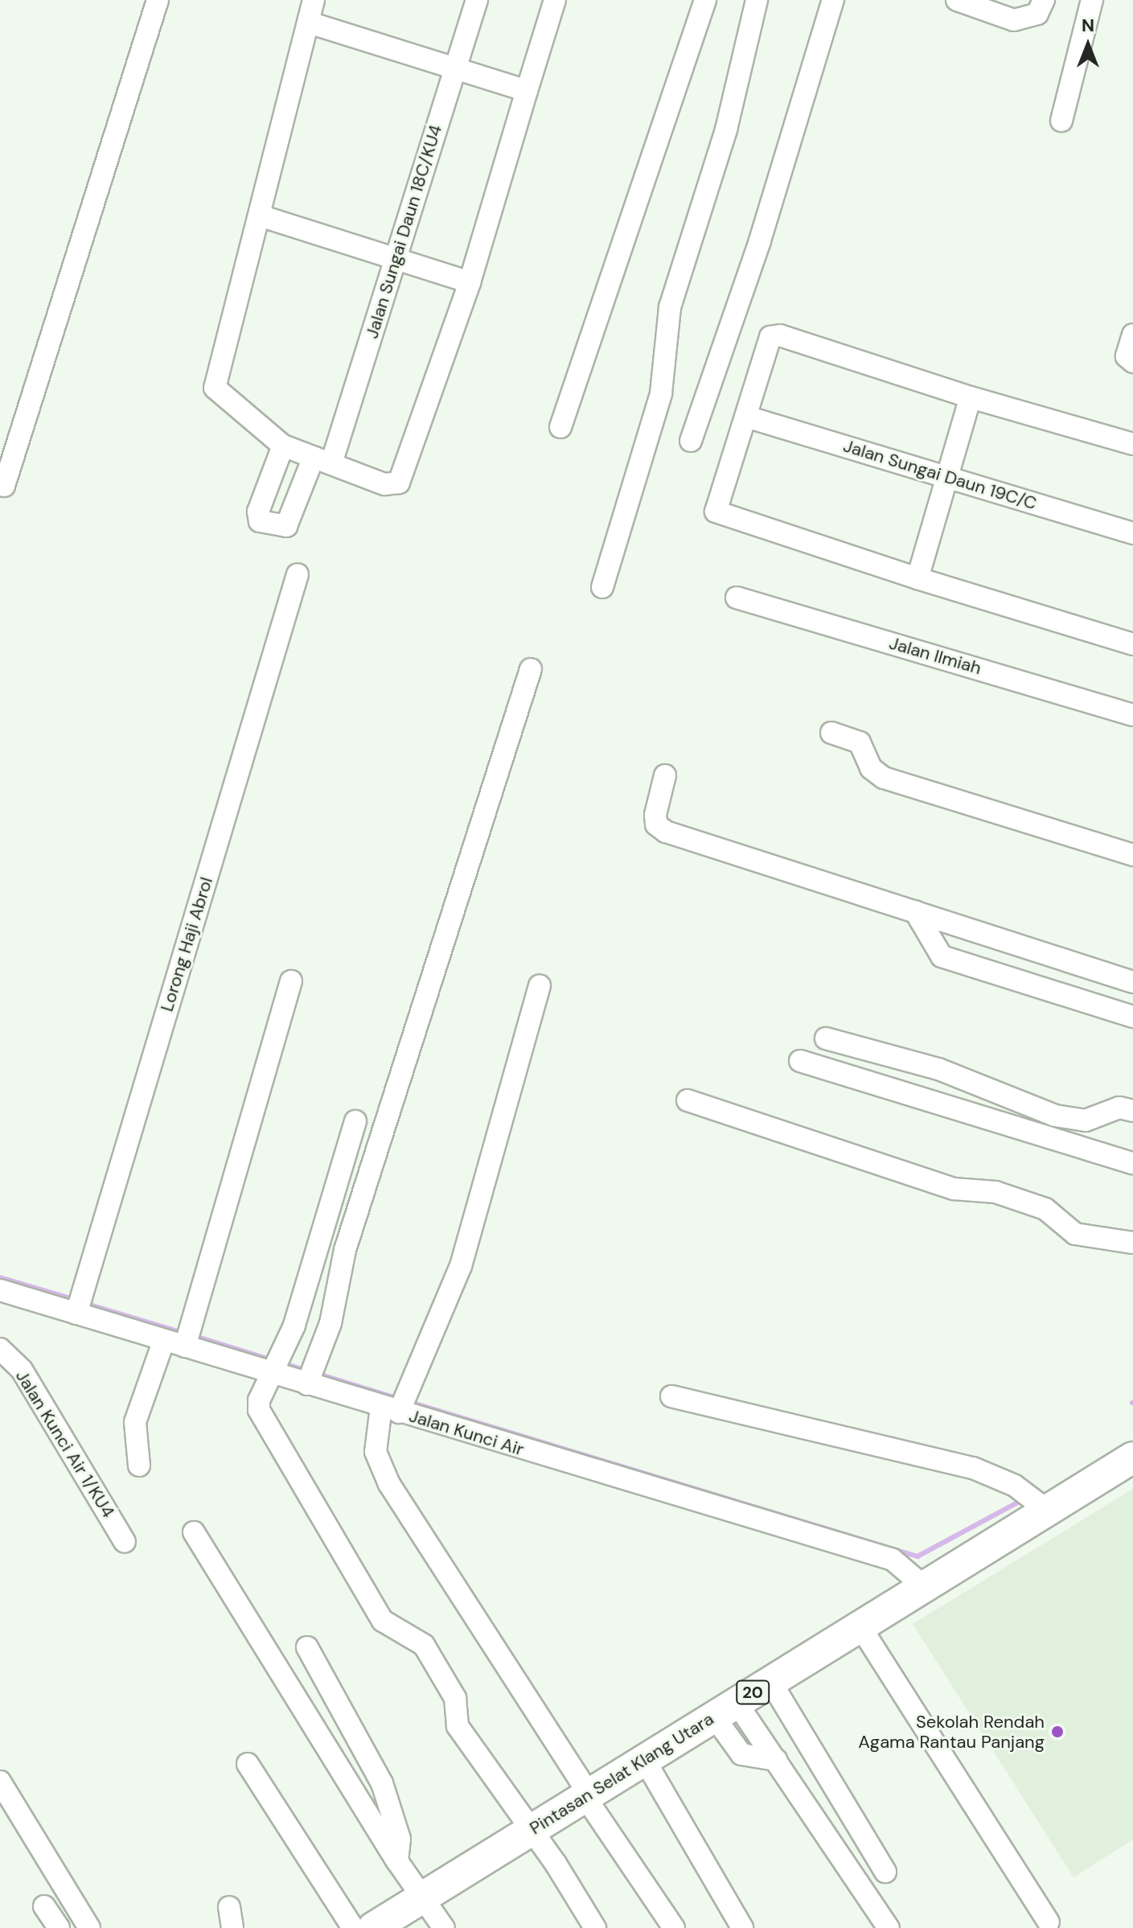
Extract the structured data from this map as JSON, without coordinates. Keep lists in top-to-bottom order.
{
  "streets": {
    "highway": ["20", "Pintasan Selat Klang Utara"],
    "street": [
      "Jalan Sungai Daun 18C/KU4",
      "Jalan Sungai Daun 19C/C",
      "Jalan Ilmiah",
      "Lorong Haji Abrol",
      "Jalan Kunci Air",
      "Jalan Kunci Air 1/KU4"
    ]
  },
  "crossings": [
    ["Lorong Haji Abrol", "Jalan Kunci Air"],
    ["Jalan Kunci Air", "Pintasan Selat Klang Utara"]
  ],
  "places": ["Sekolah Rendah Agama Rantau Panjang"],
  "north": "top"
}
